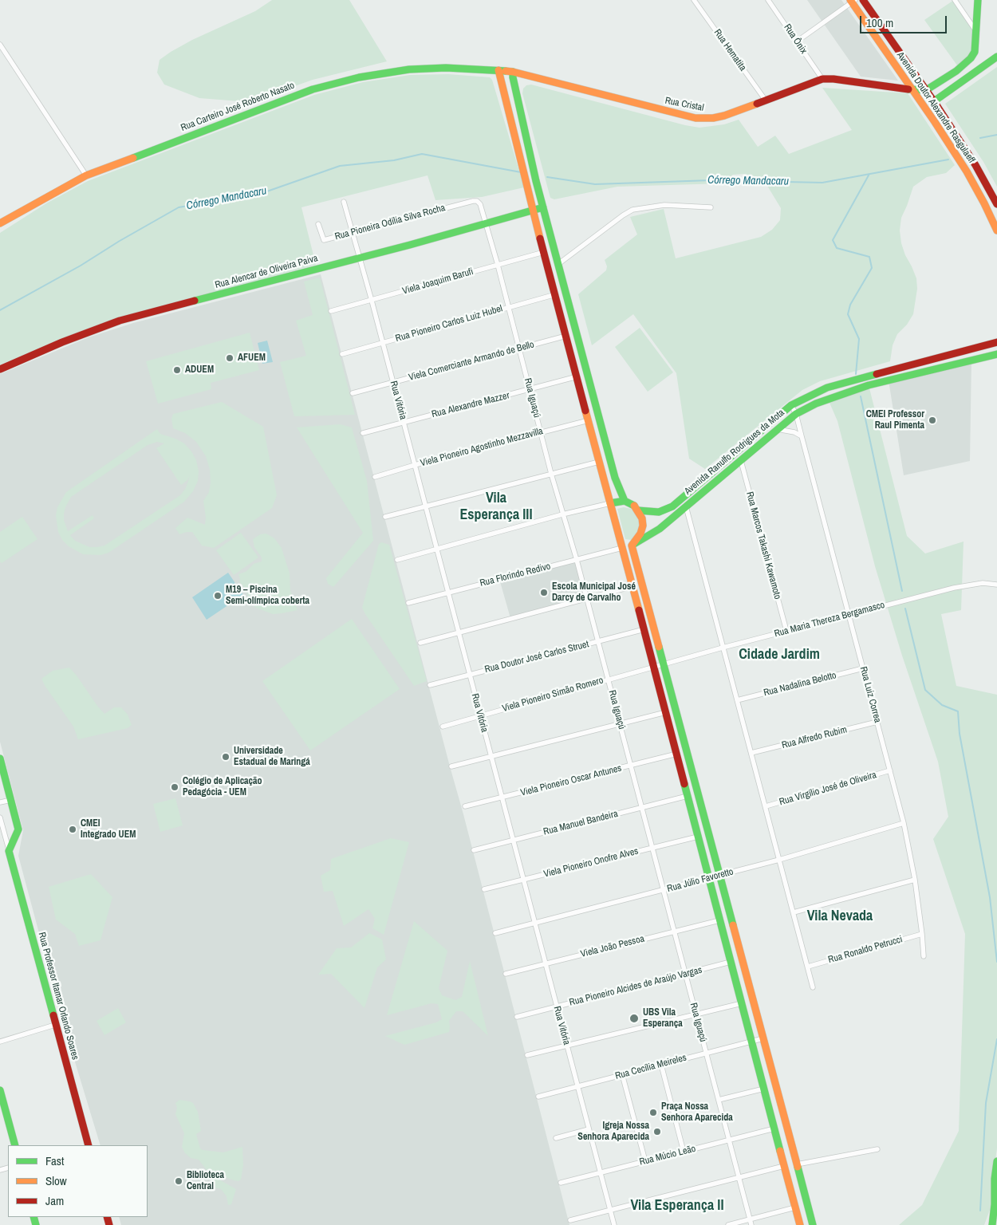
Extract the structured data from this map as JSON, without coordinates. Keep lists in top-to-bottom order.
{
  "streets": {
    "main road": [
      "Rua Cristal",
      "Rua Carteiro José Roberto Nasato",
      "Avenida Doutor Alexandre Rasgulaeff",
      "Rua Alencar de Oliveira Paiva",
      "Avenida Ranulfo Rodrigues da Mota",
      "Rua Professor Itamar Orlando Soares"
    ],
    "street": [
      "Rua Ônix",
      "Rua Hematita",
      "Rua Pioneira Odília Silva Rocha",
      "Viela Joaquim Barufi",
      "Rua Pioneiro Carlos Luiz Hubel",
      "Viela Comerciante Armando de Bello",
      "Rua Iguaçú",
      "Rua Vitória",
      "Rua Alexandre Mazzer",
      "Viela Pioneiro Agostinho Mezzavilla",
      "Rua Marcos Takashi Kawamoto",
      "Rua Florindo Redivo",
      "Rua Maria Thereza Bergamasco",
      "Rua Doutor José Carlos Struet",
      "Rua Nadalina Belotto",
      "Viela Pioneiro Simão Romero",
      "Rua Luiz Correa",
      "Rua Alfredo Rubim",
      "Viela Pioneiro Oscar Antunes",
      "Rua Virgílio José de Oliveira",
      "Rua Manuel Bandeira",
      "Viela Pioneiro Onofre Alves",
      "Rua Júlio Favoretto",
      "Viela João Pessoa",
      "Rua Ronaldo Petrucci",
      "Rua Pioneiro Alcides de Araújo Vargas",
      "Rua Cecília Meireles",
      "Rua Múcio Leão"
    ]
  },
  "crossings": [
    ["Rua Ônix", "Rua Cristal"],
    ["Rua Hematita", "Rua Cristal"],
    ["Rua Cristal", "Rua Carteiro José Roberto Nasato"],
    ["Rua Cristal", "Avenida Doutor Alexandre Rasgulaeff"],
    ["Rua Pioneira Odília Silva Rocha", "Rua Iguaçú"],
    ["Rua Pioneira Odília Silva Rocha", "Rua Vitória"],
    ["Rua Alencar de Oliveira Paiva", "Rua Iguaçú"],
    ["Rua Alencar de Oliveira Paiva", "Rua Vitória"],
    ["Viela Joaquim Barufi", "Rua Iguaçú"],
    ["Viela Joaquim Barufi", "Rua Vitória"],
    ["Rua Pioneiro Carlos Luiz Hubel", "Rua Iguaçú"],
    ["Rua Pioneiro Carlos Luiz Hubel", "Rua Vitória"],
    ["Viela Comerciante Armando de Bello", "Rua Iguaçú"],
    ["Viela Comerciante Armando de Bello", "Rua Vitória"],
    ["Rua Iguaçú", "Rua Alexandre Mazzer"],
    ["Rua Iguaçú", "Viela Pioneiro Agostinho Mezzavilla"],
    ["Rua Iguaçú", "Rua Florindo Redivo"],
    ["Rua Iguaçú", "Rua Doutor José Carlos Struet"],
    ["Rua Iguaçú", "Viela Pioneiro Simão Romero"],
    ["Rua Iguaçú", "Viela Pioneiro Oscar Antunes"],
    ["Rua Iguaçú", "Rua Manuel Bandeira"],
    ["Rua Iguaçú", "Viela Pioneiro Onofre Alves"],
    ["Rua Iguaçú", "Rua Júlio Favoretto"],
    ["Rua Iguaçú", "Viela João Pessoa"],
    ["Rua Iguaçú", "Rua Pioneiro Alcides de Araújo Vargas"],
    ["Rua Iguaçú", "Rua Cecília Meireles"],
    ["Rua Iguaçú", "Rua Múcio Leão"],
    ["Rua Vitória", "Rua Alexandre Mazzer"],
    ["Rua Vitória", "Viela Pioneiro Agostinho Mezzavilla"],
    ["Rua Vitória", "Rua Florindo Redivo"],
    ["Rua Vitória", "Rua Doutor José Carlos Struet"],
    ["Rua Vitória", "Viela Pioneiro Simão Romero"],
    ["Rua Vitória", "Viela Pioneiro Oscar Antunes"],
    ["Rua Vitória", "Rua Manuel Bandeira"],
    ["Rua Vitória", "Viela Pioneiro Onofre Alves"],
    ["Rua Vitória", "Rua Júlio Favoretto"],
    ["Rua Vitória", "Viela João Pessoa"],
    ["Rua Vitória", "Rua Pioneiro Alcides de Araújo Vargas"],
    ["Rua Vitória", "Rua Cecília Meireles"],
    ["Rua Vitória", "Rua Múcio Leão"],
    ["Avenida Ranulfo Rodrigues da Mota", "Rua Marcos Takashi Kawamoto"],
    ["Avenida Ranulfo Rodrigues da Mota", "Rua Florindo Redivo"],
    ["Avenida Ranulfo Rodrigues da Mota", "Rua Luiz Correa"],
    ["Rua Marcos Takashi Kawamoto", "Rua Maria Thereza Bergamasco"],
    ["Rua Maria Thereza Bergamasco", "Viela Pioneiro Simão Romero"],
    ["Rua Maria Thereza Bergamasco", "Rua Luiz Correa"],
    ["Rua Nadalina Belotto", "Rua Luiz Correa"],
    ["Rua Luiz Correa", "Rua Alfredo Rubim"],
    ["Rua Luiz Correa", "Rua Virgílio José de Oliveira"],
    ["Rua Luiz Correa", "Rua Júlio Favoretto"],
    ["Rua Luiz Correa", "Rua Ronaldo Petrucci"]
  ],
  "districts": [
    "Vila Esperança III",
    "Cidade Jardim",
    "Vila Nevada",
    "Vila Esperança II"
  ],
  "water": ["Córrego Mandacaru"],
  "places": [
    "AFUEM",
    "ADUEM",
    "CMEI Professor Raul Pimenta",
    "Escola Municipal José Darcy de Carvalho",
    "M19 – Piscina Semi-olímpica coberta",
    "Universidade Estadual de Maringá",
    "Colégio de Aplicação Pedagócia - UEM",
    "CMEI Integrado UEM",
    "UBS Vila Esperança",
    "Praça Nossa Senhora Aparecida",
    "Igreja Nossa Senhora Aparecida",
    "Biblioteca Central"
  ],
  "legend": ["Fast", "Slow", "Jam"],
  "scale_bar": "100 m"
}
